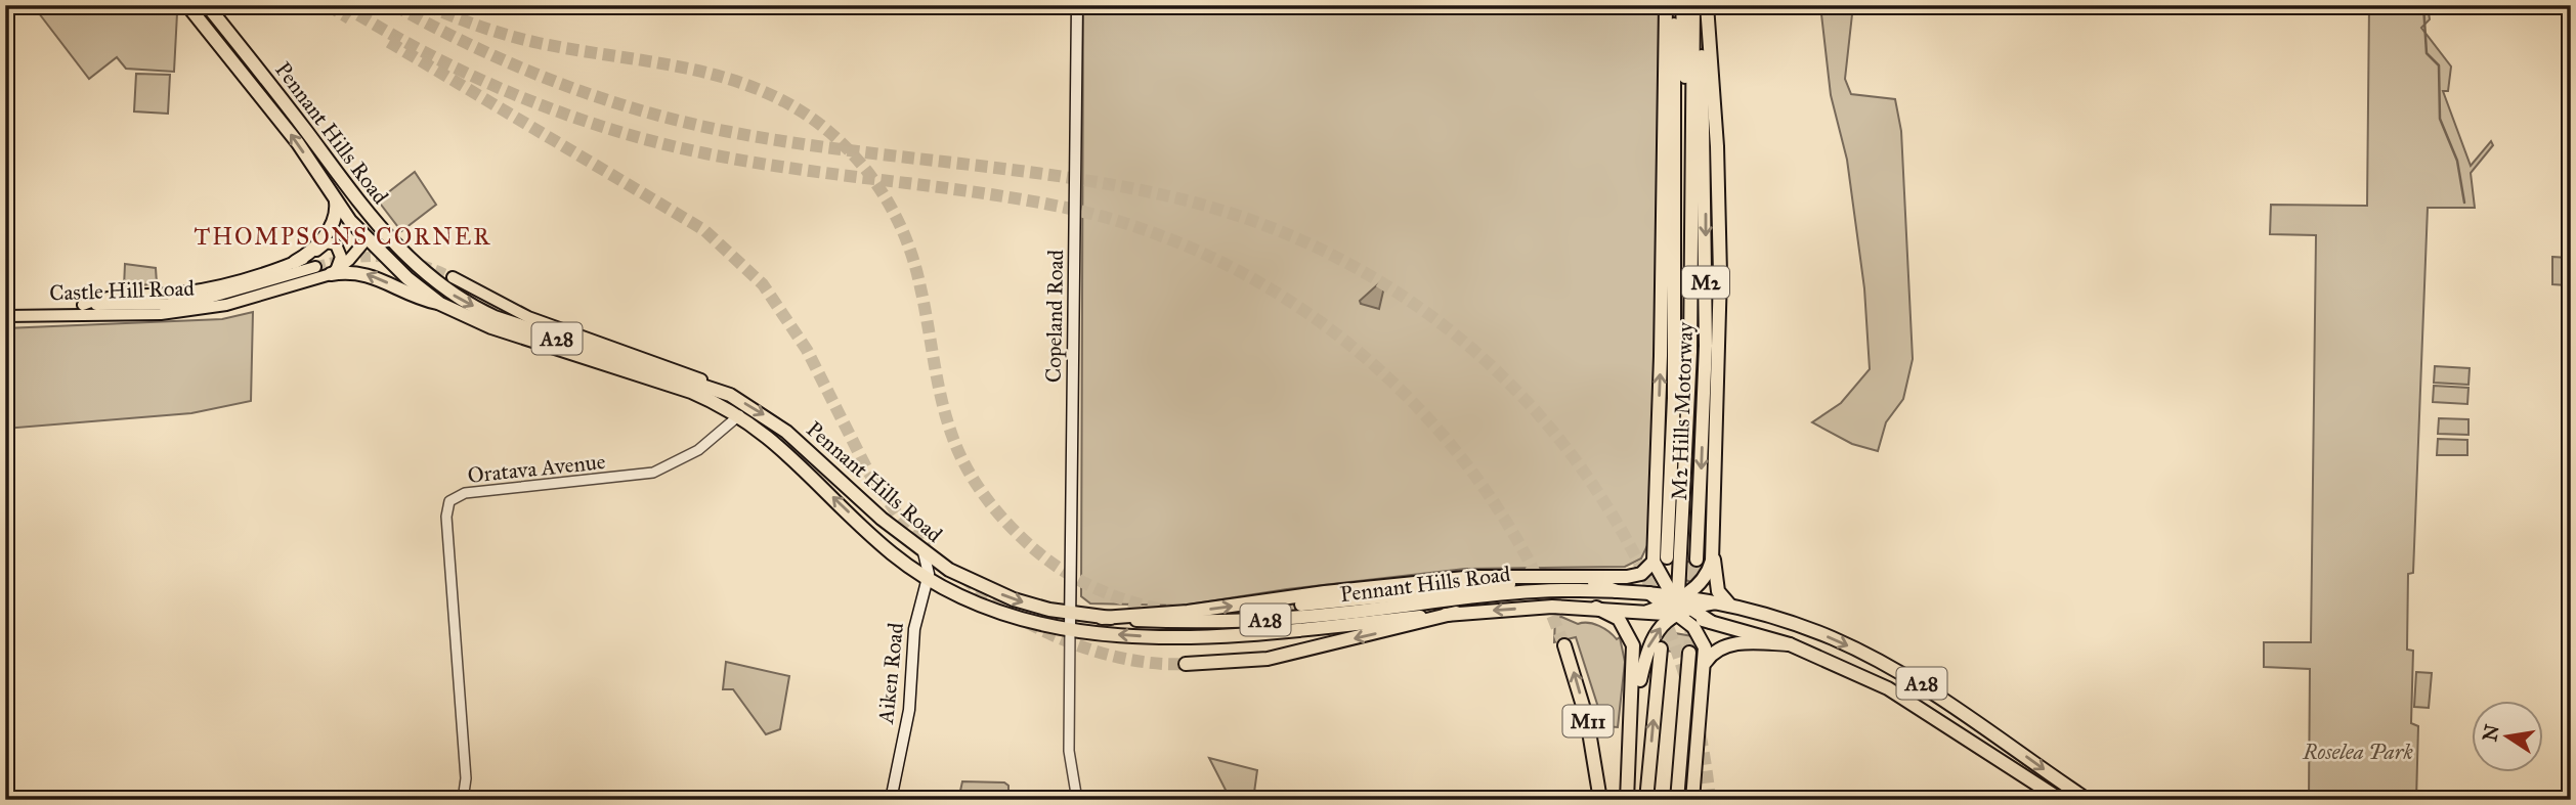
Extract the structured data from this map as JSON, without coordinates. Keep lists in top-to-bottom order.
{
  "streets": {
    "highway": [
      "Pennant Hills Road",
      "M2",
      "A28",
      "M2 Hills Motorway",
      "M11"
    ],
    "main road": ["Castle Hill Road", "Copeland Road", "Aiken Road"],
    "street": ["Oratava Avenue"]
  },
  "crossings": [
    ["Pennant Hills Road", "M2"],
    ["Pennant Hills Road", "Castle Hill Road"],
    ["Pennant Hills Road", "Copeland Road"],
    ["Pennant Hills Road", "Oratava Avenue"],
    ["Pennant Hills Road", "Aiken Road"]
  ],
  "districts": ["THOMPSONS CORNER"],
  "parks": ["Roselea Park"],
  "north": "left"
}
